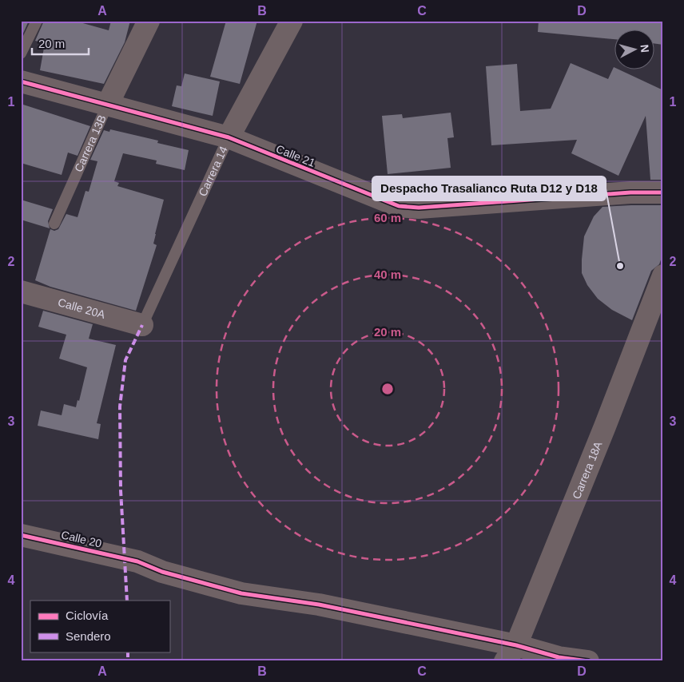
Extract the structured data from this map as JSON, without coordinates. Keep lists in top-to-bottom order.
{
  "streets": {
    "street": [
      "Carrera 13B",
      "Calle 21",
      "Carrera 14",
      "Calle 20A",
      "Carrera 18A",
      "Calle 20"
    ]
  },
  "crossings": [
    ["Carrera 13B", "Calle 21"],
    ["Calle 21", "Carrera 14"],
    ["Carrera 14", "Calle 20A"],
    ["Carrera 18A", "Calle 20"]
  ],
  "places": ["Despacho Trasalianco Ruta D12 y D18"],
  "legend": ["Ciclovía", "Sendero"],
  "scale_bar": "20 m",
  "north": "right",
  "grid": {
    "columns": [
      "A",
      "B",
      "C",
      "D"
    ],
    "rows": [
      "1",
      "2",
      "3",
      "4"
    ]
  },
  "rings": ["60 m", "40 m", "20 m"]
}
